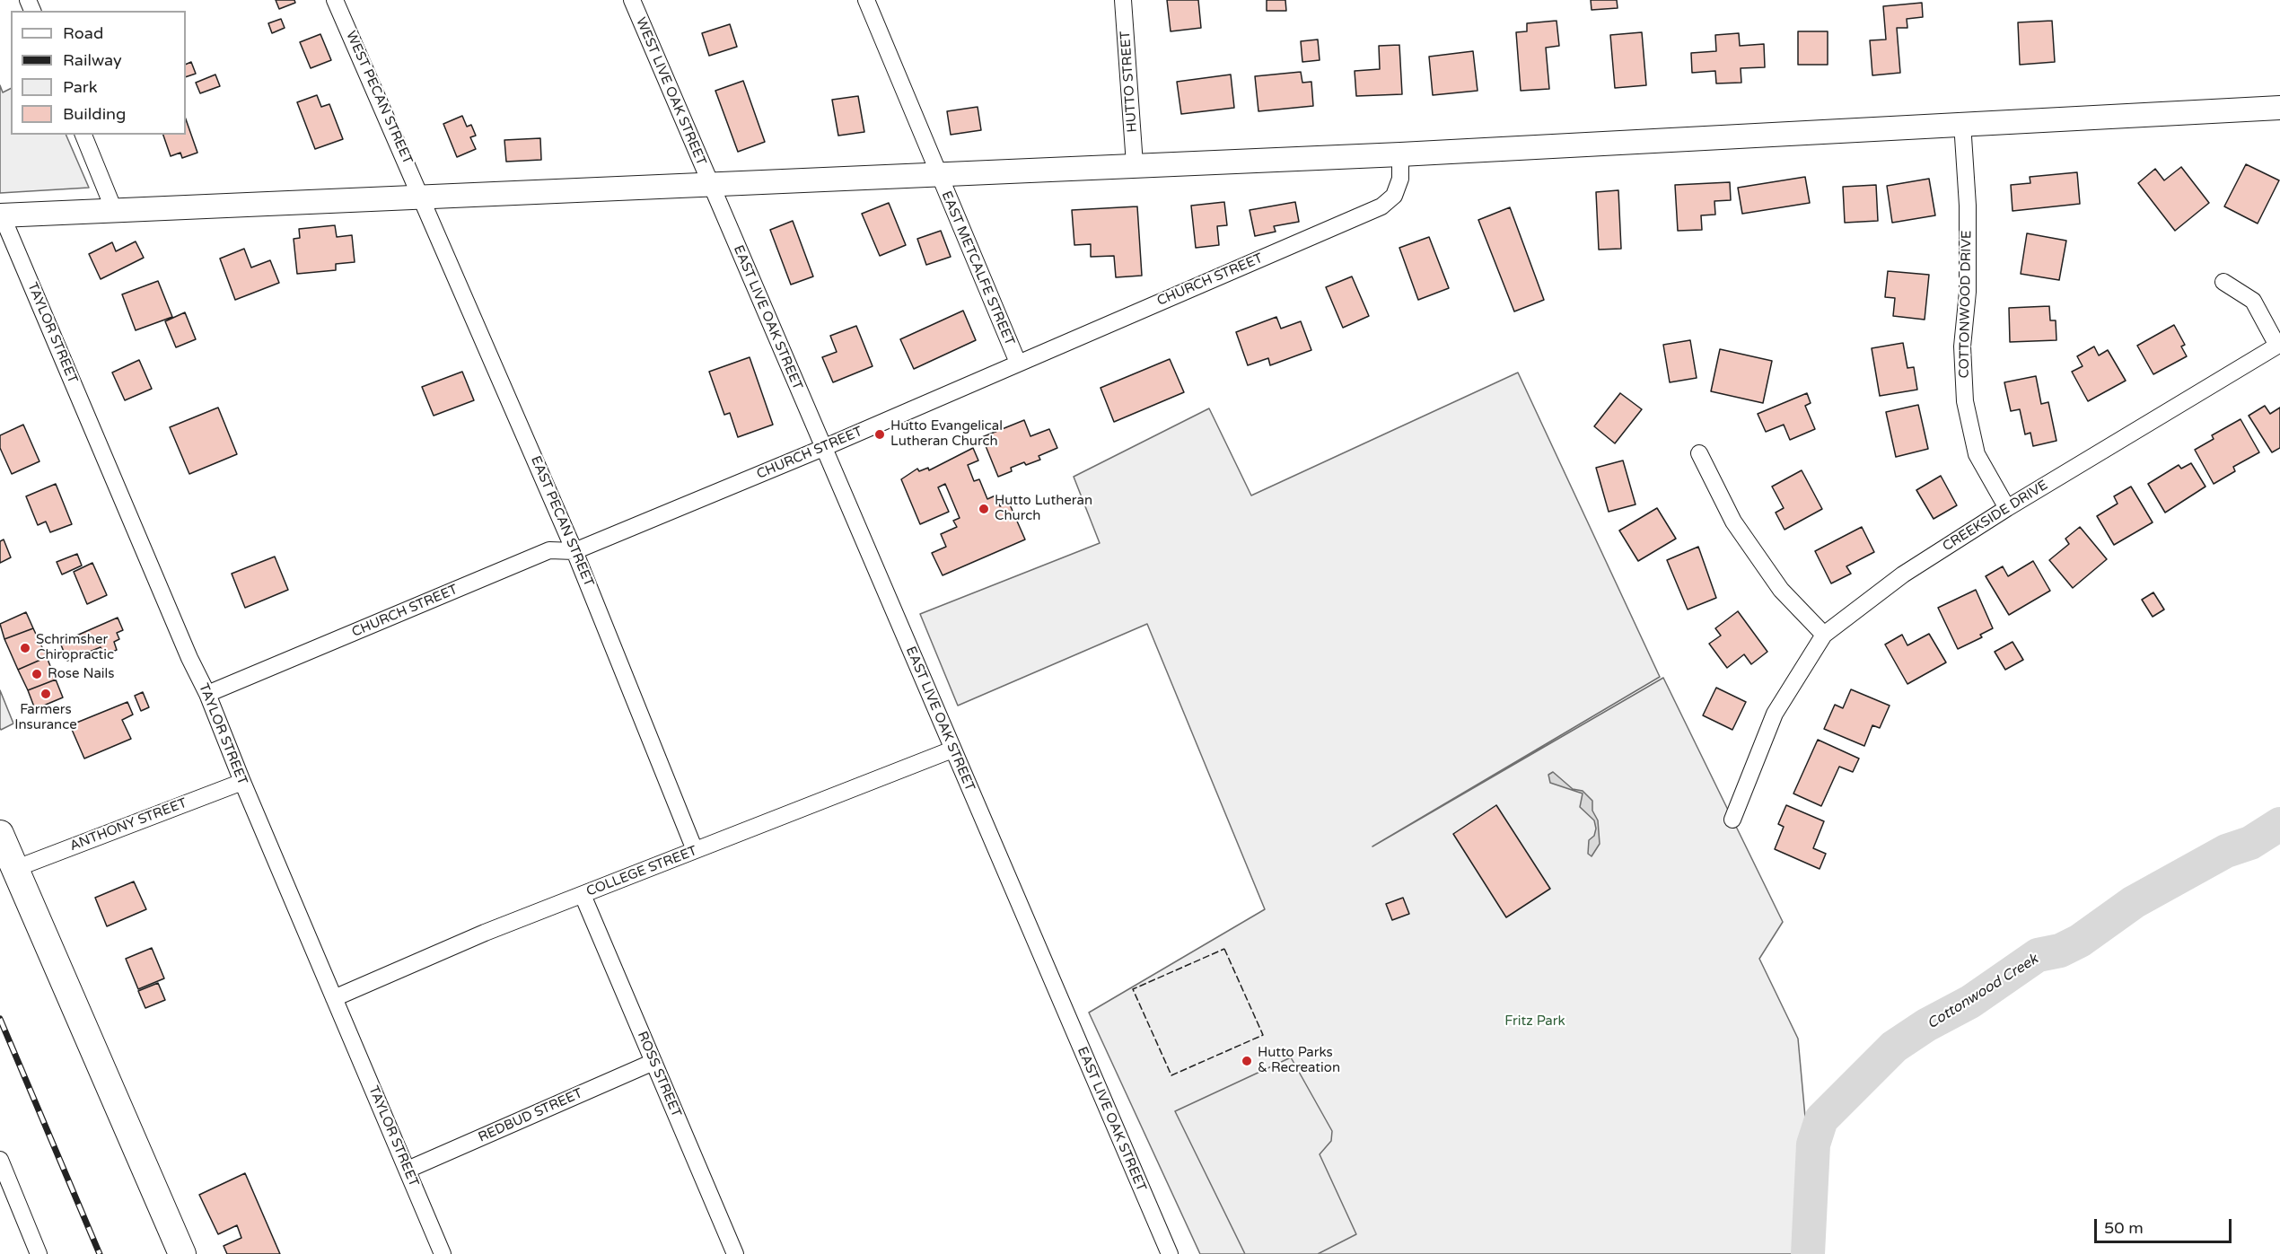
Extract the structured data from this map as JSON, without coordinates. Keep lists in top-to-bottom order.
{
  "streets": {
    "street": [
      "HUTTO STREET",
      "WEST LIVE OAK STREET",
      "WEST PECAN STREET",
      "EAST METCALFE STREET",
      "CHURCH STREET",
      "COTTONWOOD DRIVE",
      "EAST LIVE OAK STREET",
      "TAYLOR STREET",
      "CREEKSIDE DRIVE",
      "EAST PECAN STREET",
      "ANTHONY STREET",
      "COLLEGE STREET",
      "ROSS STREET",
      "REDBUD STREET"
    ]
  },
  "crossings": [
    ["WEST LIVE OAK STREET", "EAST LIVE OAK STREET"],
    ["WEST PECAN STREET", "EAST PECAN STREET"],
    ["EAST METCALFE STREET", "CHURCH STREET"],
    ["CHURCH STREET", "EAST LIVE OAK STREET"],
    ["CHURCH STREET", "TAYLOR STREET"],
    ["CHURCH STREET", "EAST PECAN STREET"],
    ["COTTONWOOD DRIVE", "CREEKSIDE DRIVE"],
    ["EAST LIVE OAK STREET", "COLLEGE STREET"],
    ["TAYLOR STREET", "ANTHONY STREET"],
    ["TAYLOR STREET", "COLLEGE STREET"],
    ["TAYLOR STREET", "REDBUD STREET"],
    ["EAST PECAN STREET", "COLLEGE STREET"],
    ["COLLEGE STREET", "ROSS STREET"],
    ["ROSS STREET", "REDBUD STREET"]
  ],
  "water": ["Cottonwood Creek"],
  "parks": ["Fritz Park"],
  "places": [
    "Hutto Evangelical Lutheran Church",
    "Hutto Lutheran Church",
    "Schrimsher Chiropractic",
    "Rose Nails",
    "Farmers Insurance",
    "Hutto Parks & Recreation"
  ],
  "legend": [
    "Road",
    "Railway",
    "Park",
    "Building"
  ],
  "scale_bar": "50 m"
}
